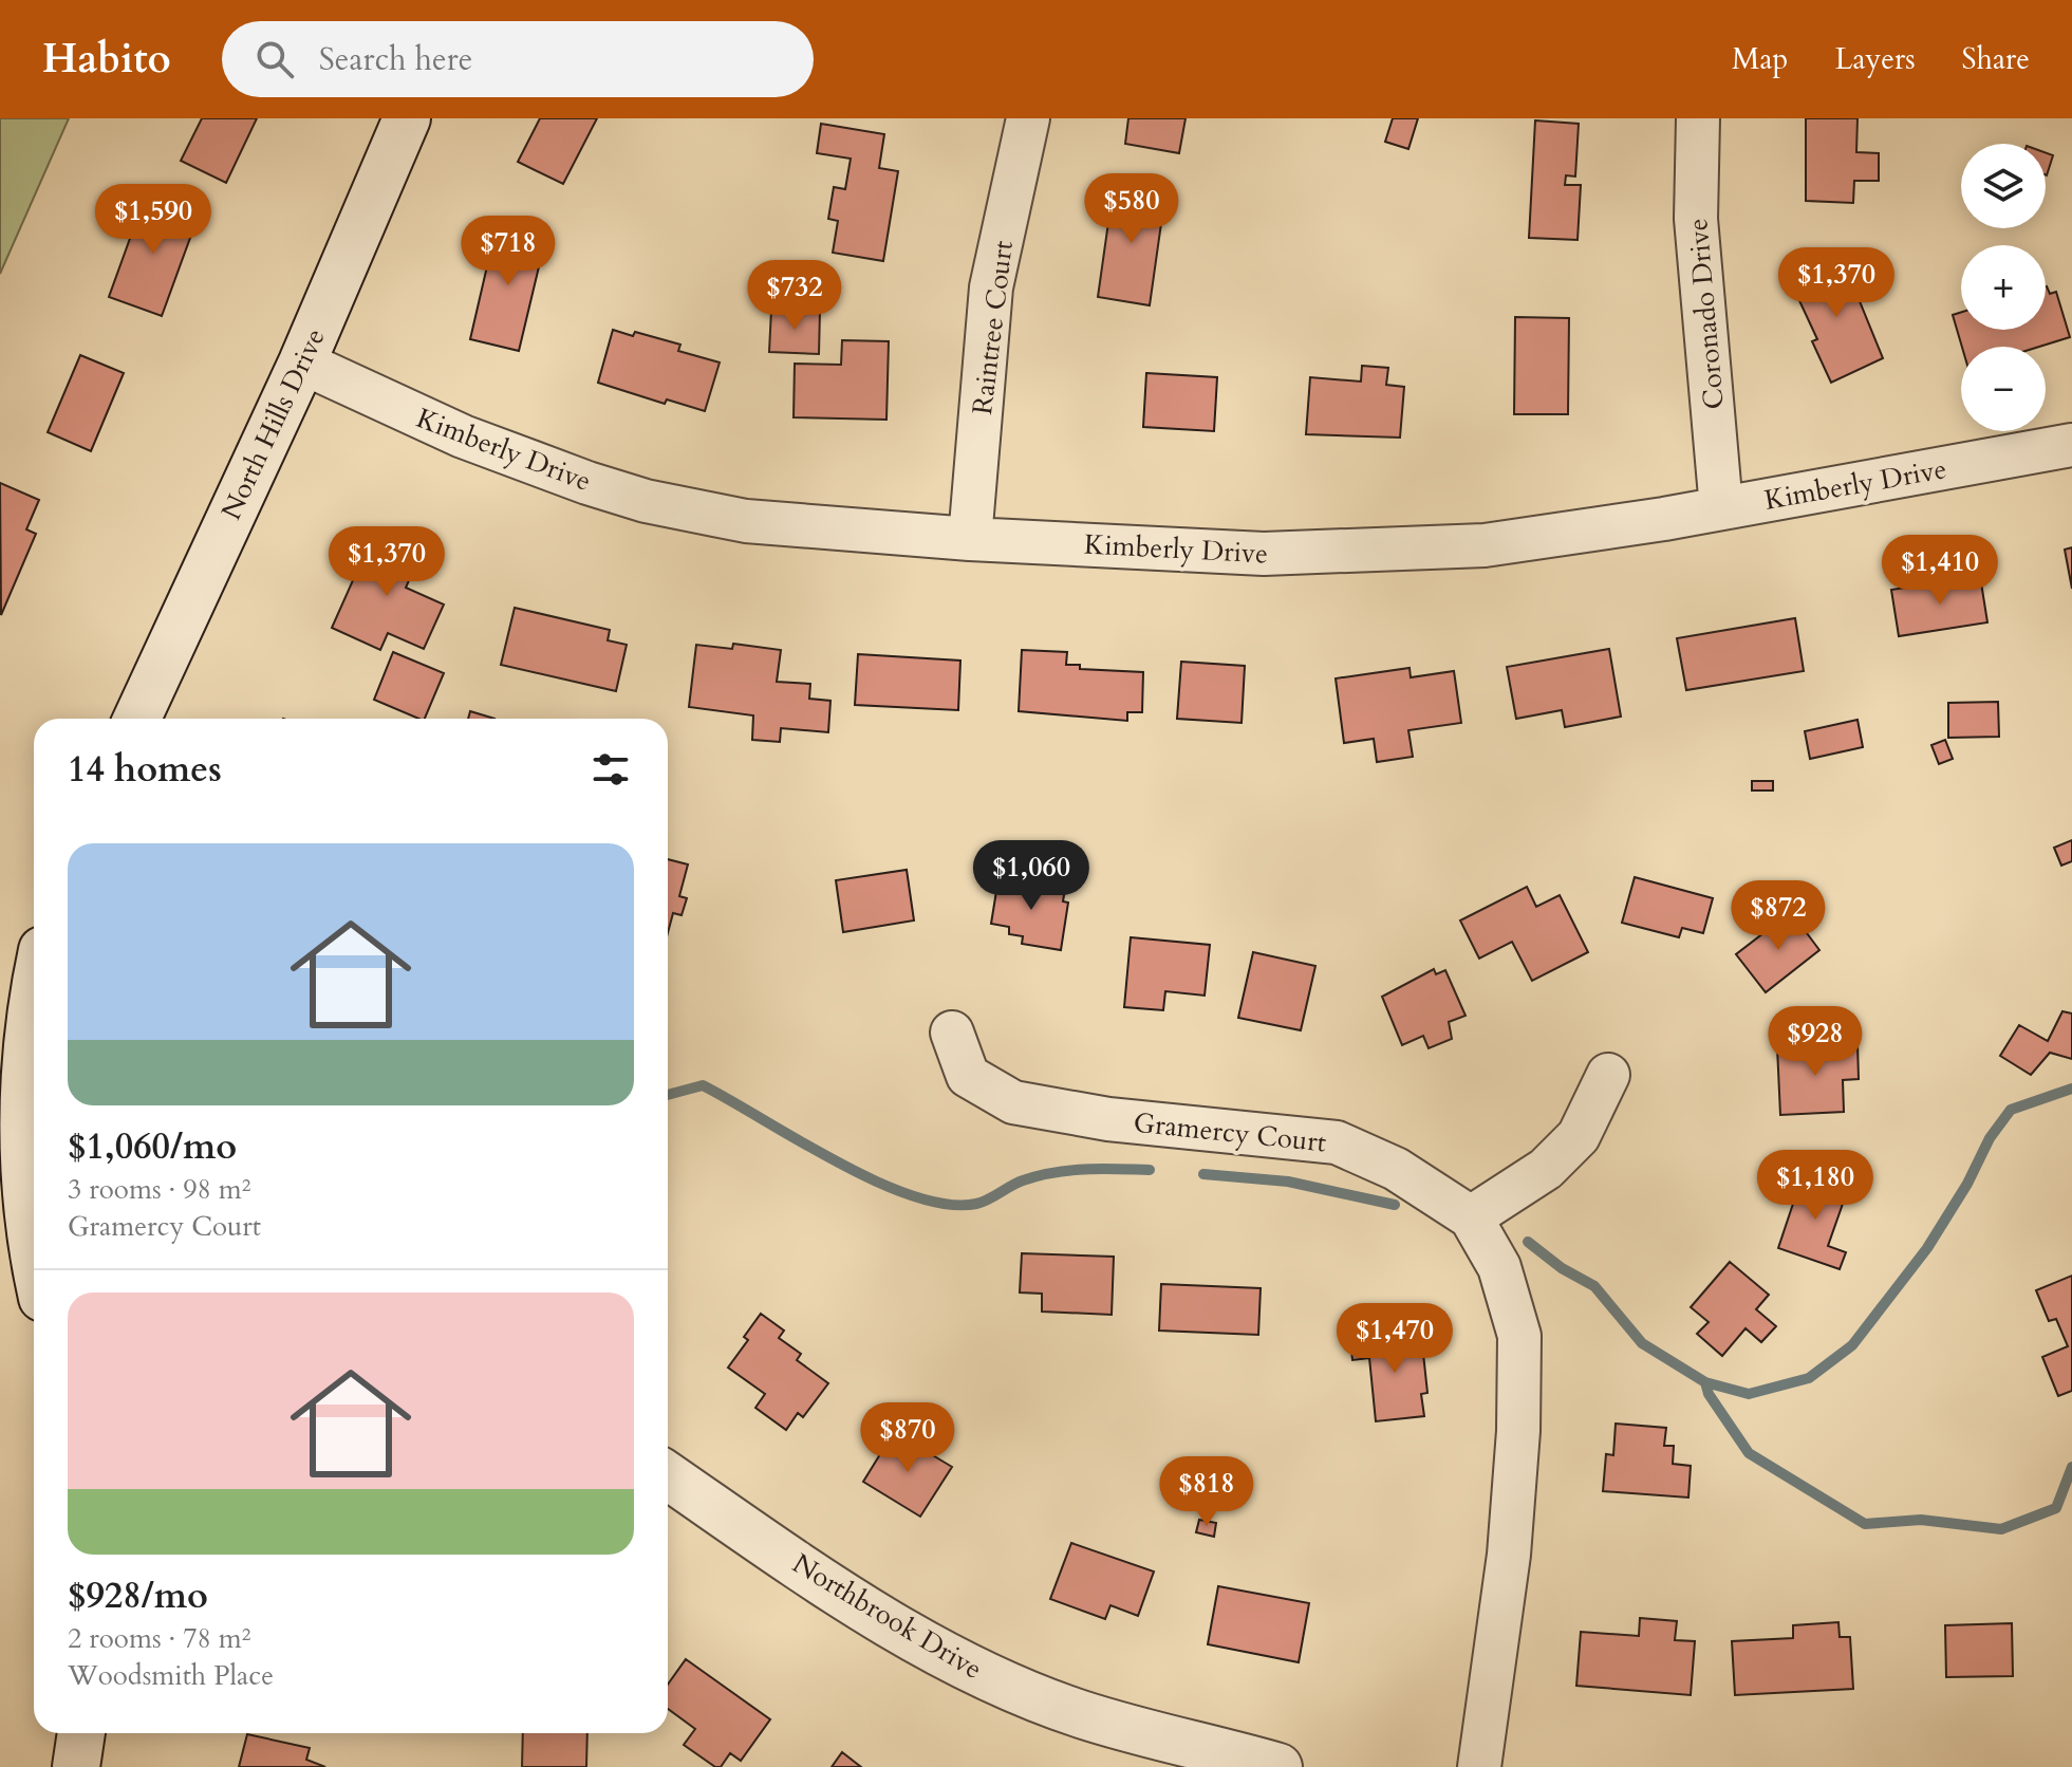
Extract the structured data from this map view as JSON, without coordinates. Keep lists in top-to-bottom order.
{
  "streets": {
    "main road": ["North Hills Drive", "Northbrook Drive"],
    "street": [
      "Coronado Drive",
      "Raintree Court",
      "Kimberly Drive",
      "Gramercy Court"
    ]
  },
  "crossings": [
    ["Coronado Drive", "Kimberly Drive"],
    ["Raintree Court", "Kimberly Drive"],
    ["North Hills Drive", "Kimberly Drive"]
  ],
  "page": {
    "header": "Habito",
    "search": "Search here",
    "nav": ["Map", "Layers", "Share"],
    "map_buttons": ["+", "−"],
    "price": [
      "$580",
      "$1,590",
      "$718",
      "$1,370",
      "$732",
      "$1,370",
      "$1,410",
      "$1,060",
      "$872",
      "$928",
      "$1,180",
      "$1,470",
      "$870",
      "$818"
    ],
    "heading": "14 homes",
    "list": [
      {
        "name": "$1,060/mo",
        "note": "3 rooms · 98 m² · Gramercy Court"
      },
      {
        "name": "$928/mo",
        "note": "2 rooms · 78 m² · Woodsmith Place"
      }
    ]
  }
}
